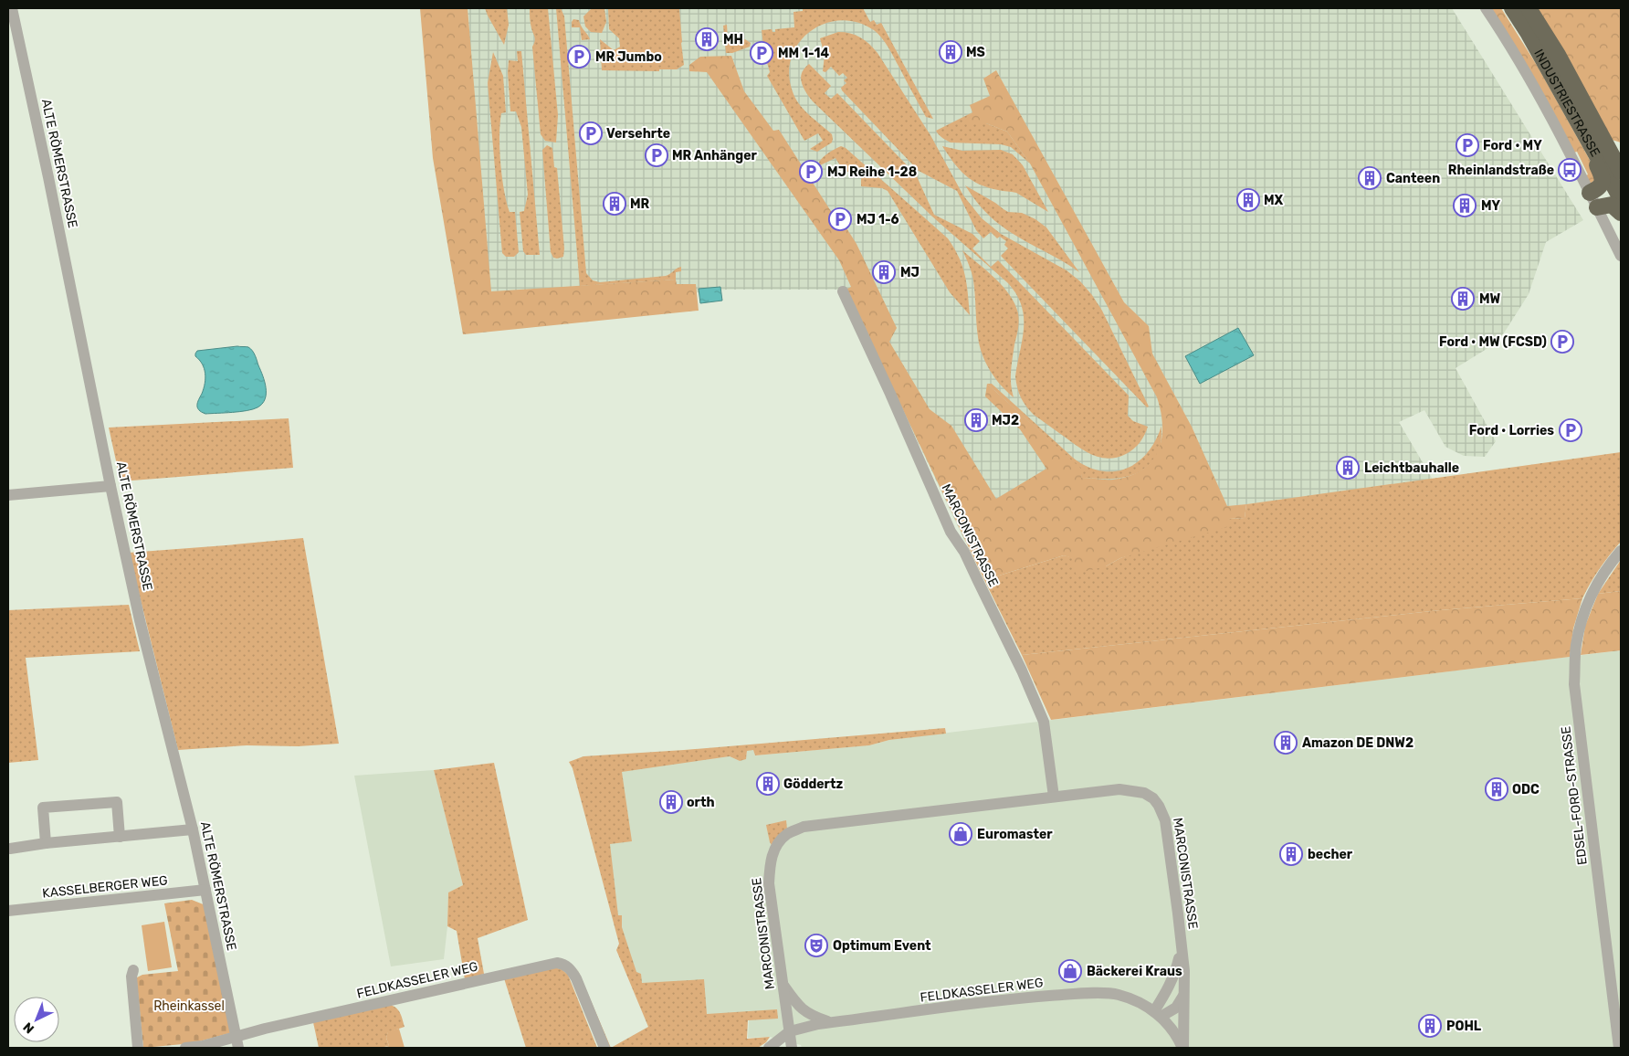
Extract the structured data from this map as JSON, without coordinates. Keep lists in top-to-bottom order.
{
  "streets": {
    "highway": ["INDUSTRIESTRASSE"],
    "street": [
      "ALTE RÖMERSTRASSE",
      "MARCONISTRASSE",
      "EDSEL-FORD-STRASSE",
      "KASSELBERGER WEG",
      "FELDKASSELER WEG"
    ]
  },
  "crossings": [
    ["ALTE RÖMERSTRASSE", "KASSELBERGER WEG"],
    ["ALTE RÖMERSTRASSE", "FELDKASSELER WEG"],
    ["MARCONISTRASSE", "FELDKASSELER WEG"]
  ],
  "parks": ["Rheinkassel"],
  "places": {
    "building": [
      "MH",
      "MS",
      "Canteen",
      "MX",
      "MR",
      "MY",
      "MJ",
      "MW",
      "MJ2",
      "Leichtbauhalle",
      "Amazon DE DNW2",
      "Göddertz",
      "ODC",
      "orth",
      "becher",
      "POHL"
    ],
    "parking": [
      "MM 1-14",
      "MR Jumbo",
      "Versehrte",
      "Ford • MY",
      "MR Anhänger",
      "MJ Reihe 1-28",
      "MJ 1-6",
      "Ford • MW (FCSD)",
      "Ford • Lorries"
    ],
    "bus stop": ["Rheinlandstraße"],
    "shop": ["Euromaster", "Bäckerei Kraus"],
    "theatre": ["Optimum Event"]
  },
  "north": "bottom left"
}
